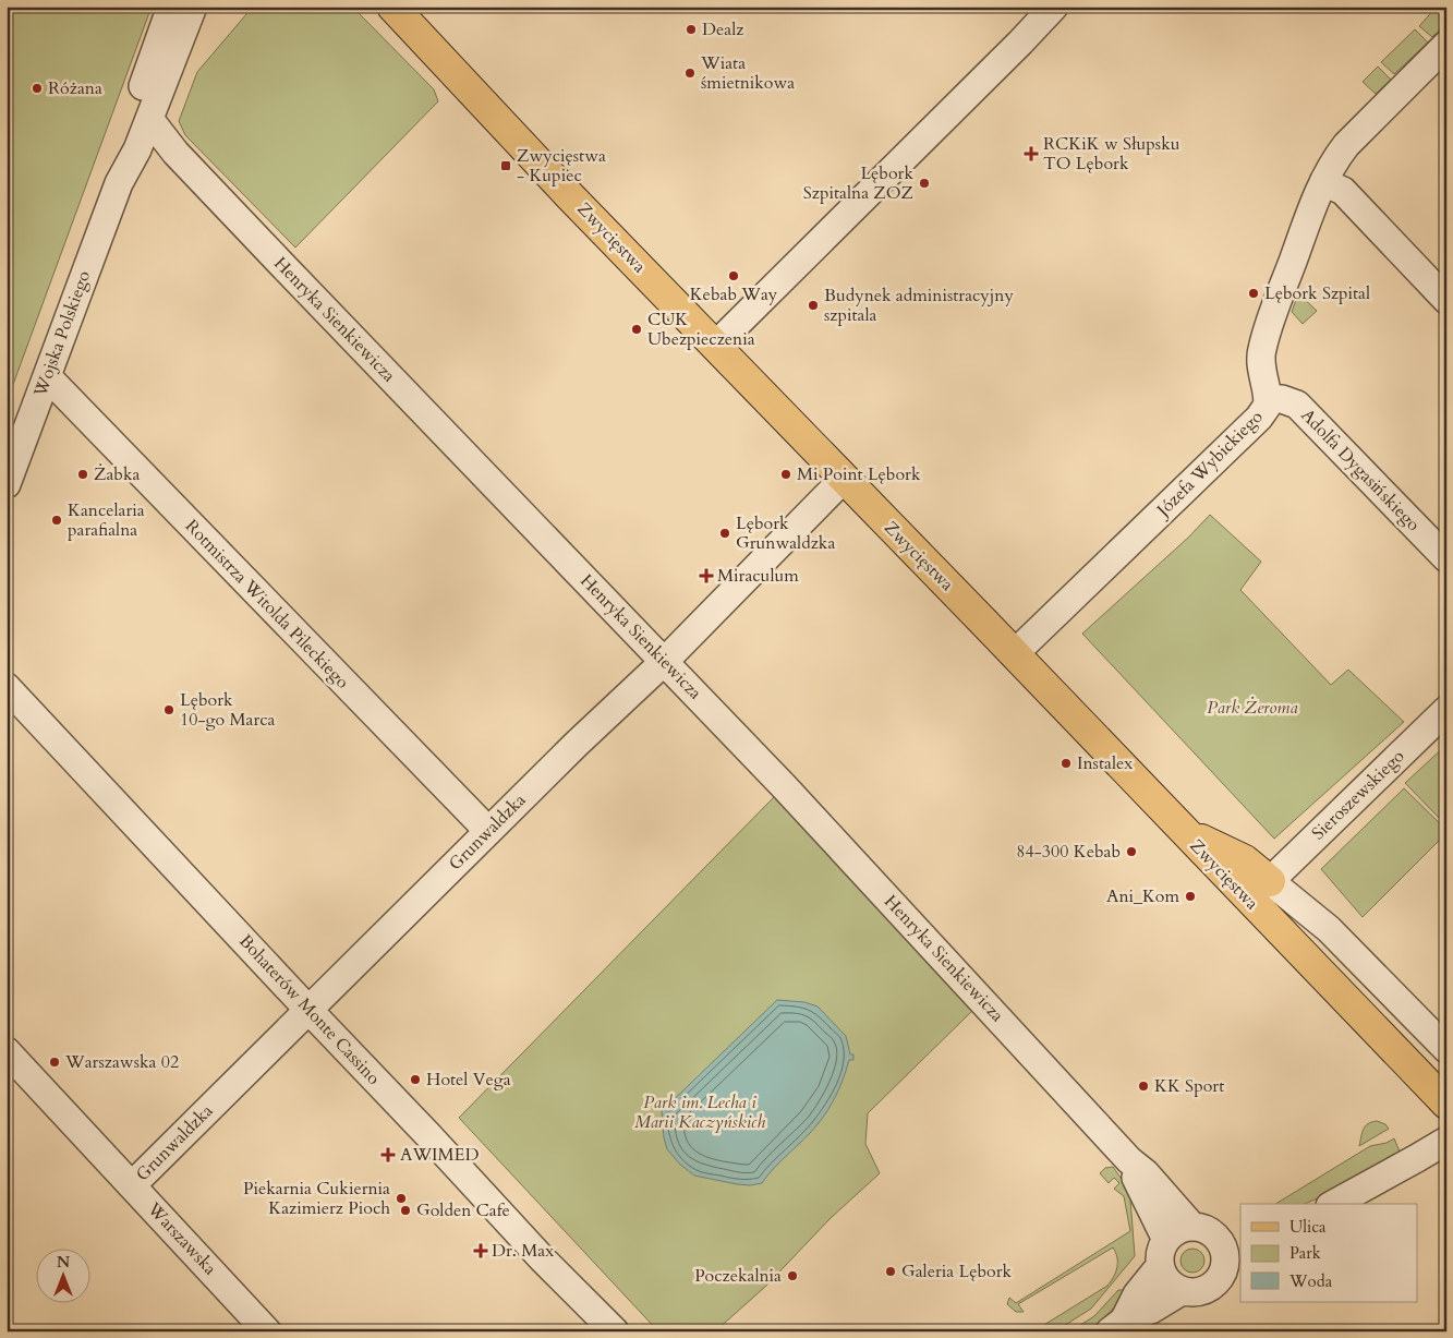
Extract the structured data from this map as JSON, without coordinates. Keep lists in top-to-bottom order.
{
  "streets": {
    "main road": ["Zwycięstwa"],
    "street": [
      "Henryka Sienkiewicza",
      "Wojska Polskiego",
      "Józefa Wybickiego",
      "Adolfa Dygasińskiego",
      "Rotmistrza Witolda Pileckiego",
      "Sieroszewskiego",
      "Grunwaldzka",
      "Bohaterów Monte Cassino",
      "Warszawska"
    ]
  },
  "crossings": [
    ["Zwycięstwa", "Józefa Wybickiego"],
    ["Zwycięstwa", "Grunwaldzka"],
    ["Henryka Sienkiewicza", "Wojska Polskiego"],
    ["Henryka Sienkiewicza", "Grunwaldzka"],
    ["Wojska Polskiego", "Rotmistrza Witolda Pileckiego"],
    ["Józefa Wybickiego", "Adolfa Dygasińskiego"],
    ["Rotmistrza Witolda Pileckiego", "Grunwaldzka"],
    ["Grunwaldzka", "Bohaterów Monte Cassino"],
    ["Grunwaldzka", "Warszawska"]
  ],
  "parks": ["Park Żeroma", "Park im. Lecha i Marii Kaczyńskich"],
  "places": {
    "other": [
      "Dealz",
      "Wiata śmietnikowa",
      "Różana",
      "Lębork Szpitalna ZOZ",
      "Kebab Way",
      "Lębork Szpital",
      "Budynek administracyjny szpitala",
      "CUK Ubezpieczenia",
      "Żabka",
      "Mi Point Lębork",
      "Kancelaria parafialna",
      "Lębork Grunwaldzka",
      "Lębork 10-go Marca",
      "Instalex",
      "84-300 Kebab",
      "Ani_Kom",
      "Warszawska 02",
      "Hotel Vega",
      "KK Sport",
      "Piekarnia Cukiernia Kazimierz Pioch",
      "Golden Cafe",
      "Galeria Lębork",
      "Poczekalnia"
    ],
    "health": [
      "RCKiK w Słupsku TO Lębork",
      "Miraculum",
      "AWIMED",
      "Dr. Max"
    ],
    "transit": ["Zwycięstwa - Kupiec"]
  },
  "legend": ["Ulica", "Park", "Woda"],
  "north": "top"
}
